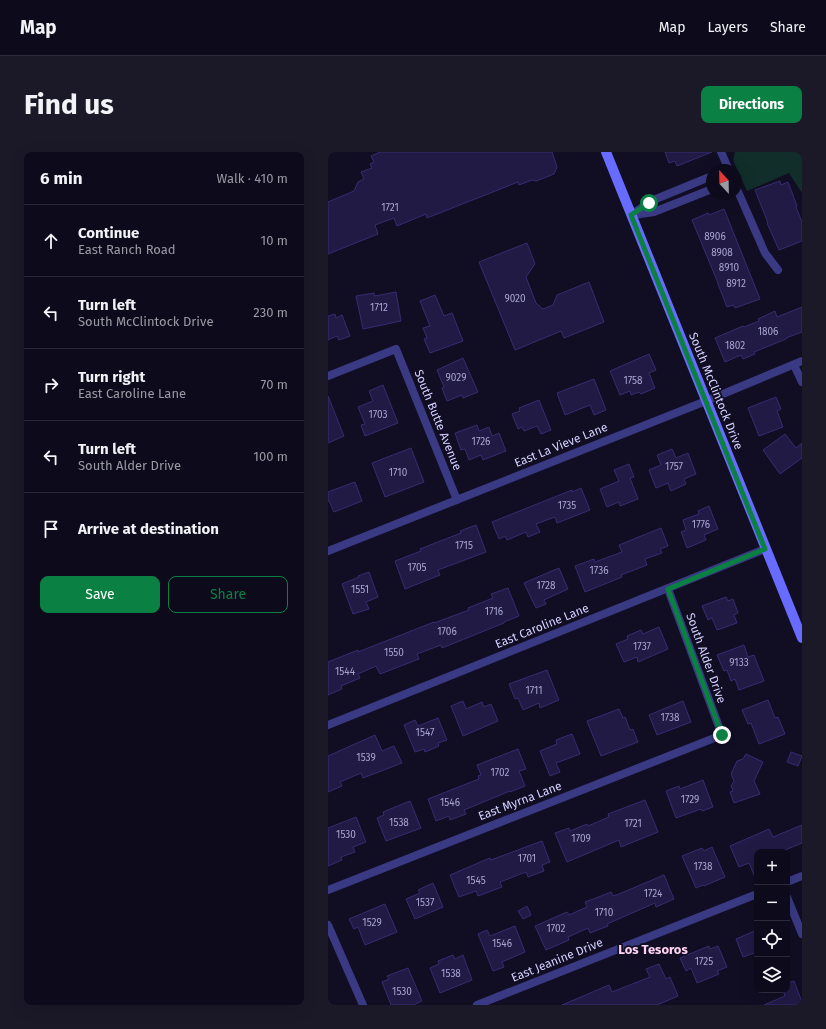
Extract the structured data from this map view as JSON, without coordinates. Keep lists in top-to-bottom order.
{
  "streets": {
    "main road": ["South McClintock Drive"],
    "street": [
      "South Butte Avenue",
      "East La Vieve Lane",
      "East Caroline Lane",
      "South Alder Drive",
      "East Myrna Lane",
      "East Jeanine Drive"
    ]
  },
  "crossings": [
    ["South McClintock Drive", "East La Vieve Lane"],
    ["South McClintock Drive", "East Caroline Lane"],
    ["South Butte Avenue", "East La Vieve Lane"],
    ["East Caroline Lane", "South Alder Drive"],
    ["South Alder Drive", "East Myrna Lane"]
  ],
  "districts": ["Los Tesoros"],
  "house_numbers": [
    "1721",
    "8906",
    "8908",
    "8910",
    "8912",
    "9020",
    "1712",
    "1806",
    "1802",
    "9029",
    "1758",
    "1703",
    "1726",
    "1757",
    "1710",
    "1735",
    "1776",
    "1715",
    "1705",
    "1736",
    "1728",
    "1551",
    "1716",
    "1706",
    "1737",
    "1550",
    "9133",
    "1544",
    "1711",
    "1738",
    "1547",
    "1539",
    "1702",
    "1729",
    "1546",
    "1538",
    "1721",
    "1530",
    "1709",
    "1701",
    "1738",
    "1545",
    "1724",
    "1537",
    "1710",
    "1529",
    "1702",
    "1546",
    "1725",
    "1538",
    "1530"
  ],
  "north": "top",
  "page": {
    "header": "Map",
    "nav": ["Map", "Layers", "Share"],
    "buttons": [
      "Directions",
      ["Save", "Share"]
    ],
    "title": "Find us",
    "heading": ["6 min", "Walk · 410 m"],
    "list": [
      ["Continue", "East Ranch Road", "10 m"],
      ["Turn left", "South McClintock Drive", "230 m"],
      ["Turn right", "East Caroline Lane", "70 m"],
      ["Turn left", "South Alder Drive", "100 m"],
      "Arrive at destination"
    ],
    "map_buttons": ["+", "−"]
  }
}
